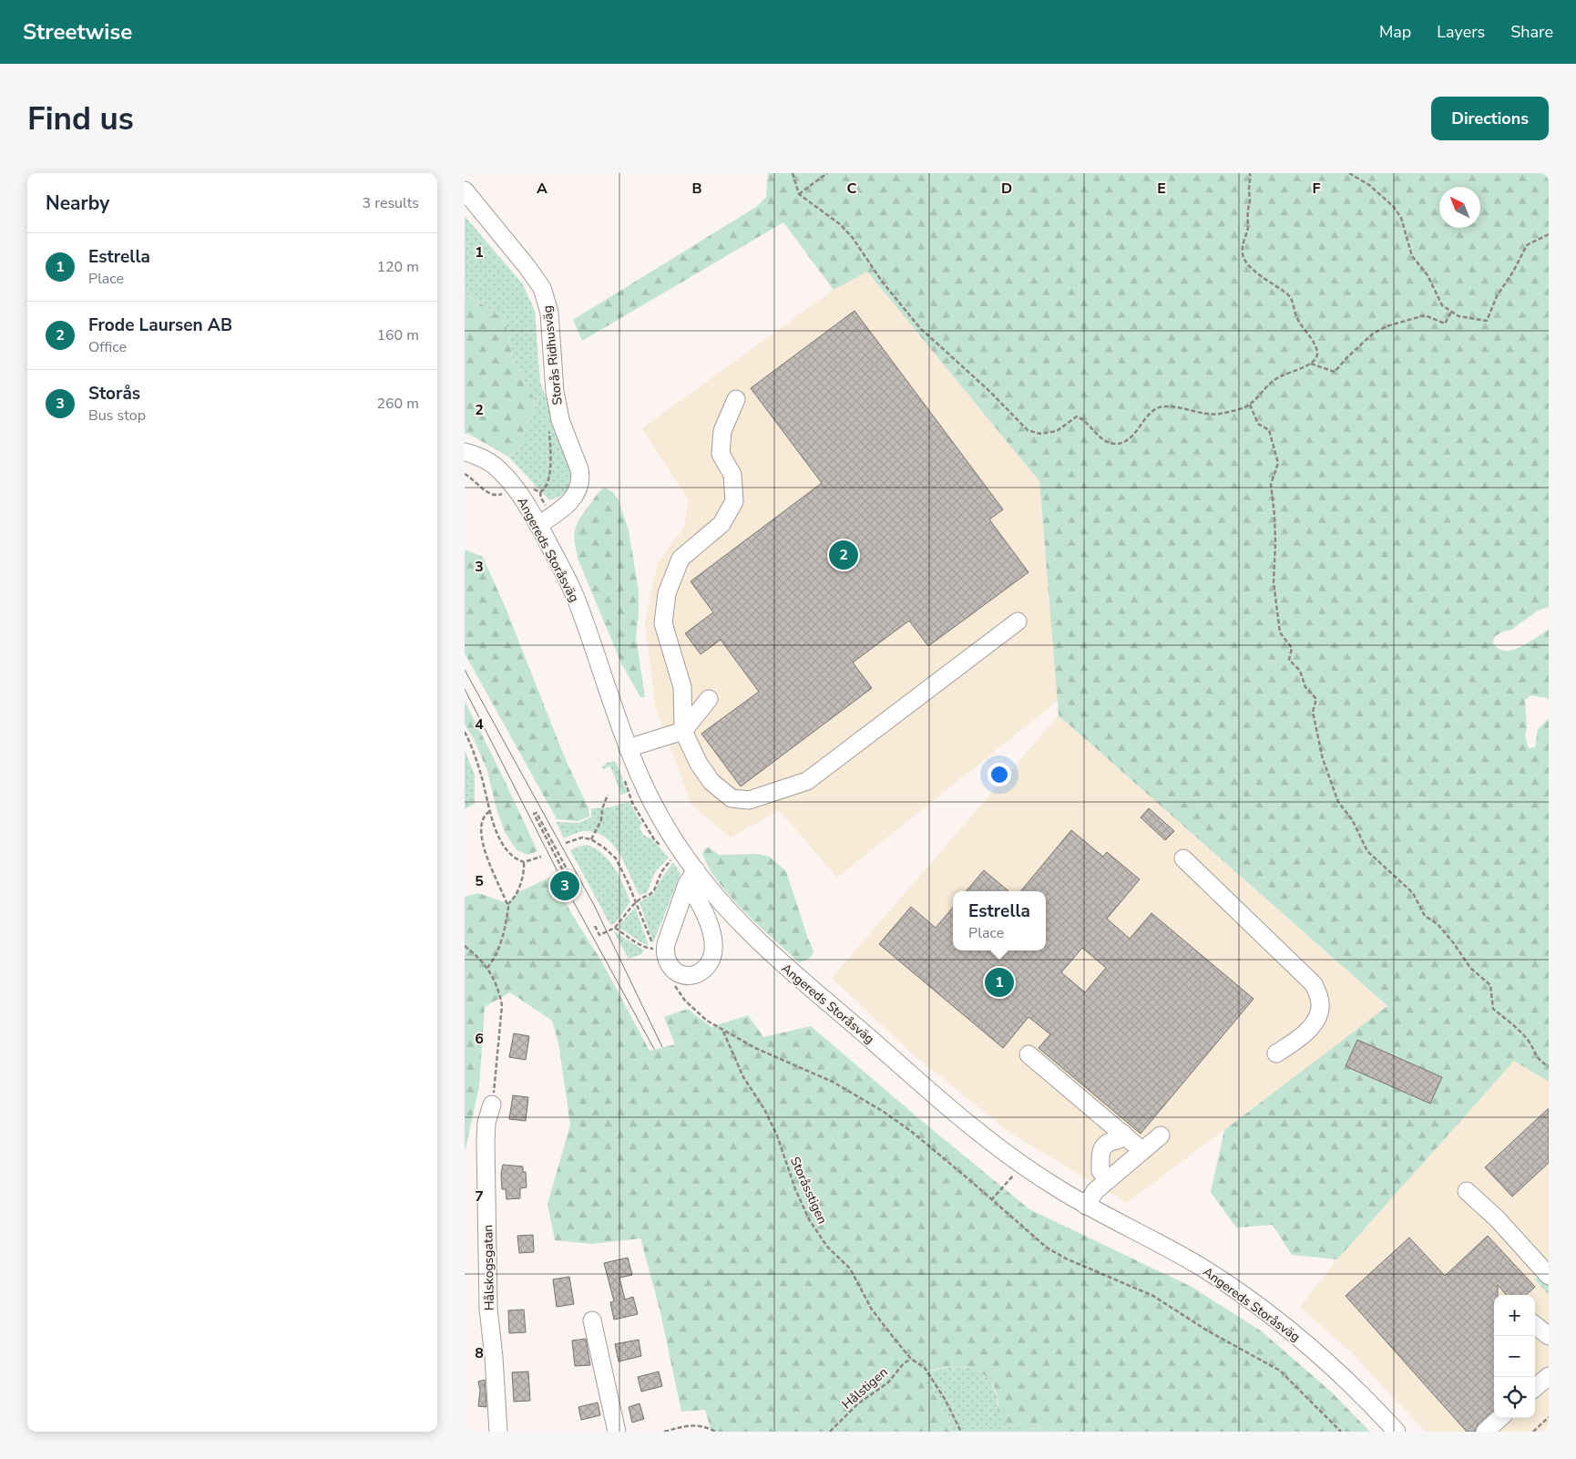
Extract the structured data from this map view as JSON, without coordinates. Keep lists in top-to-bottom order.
{
  "streets": {
    "street": ["Storås Ridhusväg", "Angereds Storåsväg", "Hålskogsgatan"],
    "path": ["Storåsstigen", "Hålstigen"]
  },
  "crossings": [
    ["Storås Ridhusväg", "Angereds Storåsväg"],
    ["Storåsstigen", "Hålstigen"]
  ],
  "north": "top left",
  "page": {
    "header": "Streetwise",
    "nav": ["Map", "Layers", "Share"],
    "buttons": "Directions",
    "title": "Find us",
    "heading": ["Nearby", "3 results"],
    "list": [
      {
        "mark": "1",
        "name": "Estrella",
        "note": "Place",
        "value": "120 m"
      },
      {
        "mark": "2",
        "name": "Frode Laursen AB",
        "note": "Office",
        "value": "160 m"
      },
      {
        "mark": "3",
        "name": "Storås",
        "note": "Bus stop",
        "value": "260 m"
      }
    ],
    "pins": ["2", "3", "1"],
    "popup": ["Estrella", "Place"],
    "map_buttons": ["+", "−"]
  },
  "grid": {
    "columns": [
      "A",
      "B",
      "C",
      "D",
      "E",
      "F"
    ],
    "rows": [
      "1",
      "2",
      "3",
      "4",
      "5",
      "6",
      "7",
      "8"
    ]
  }
}
